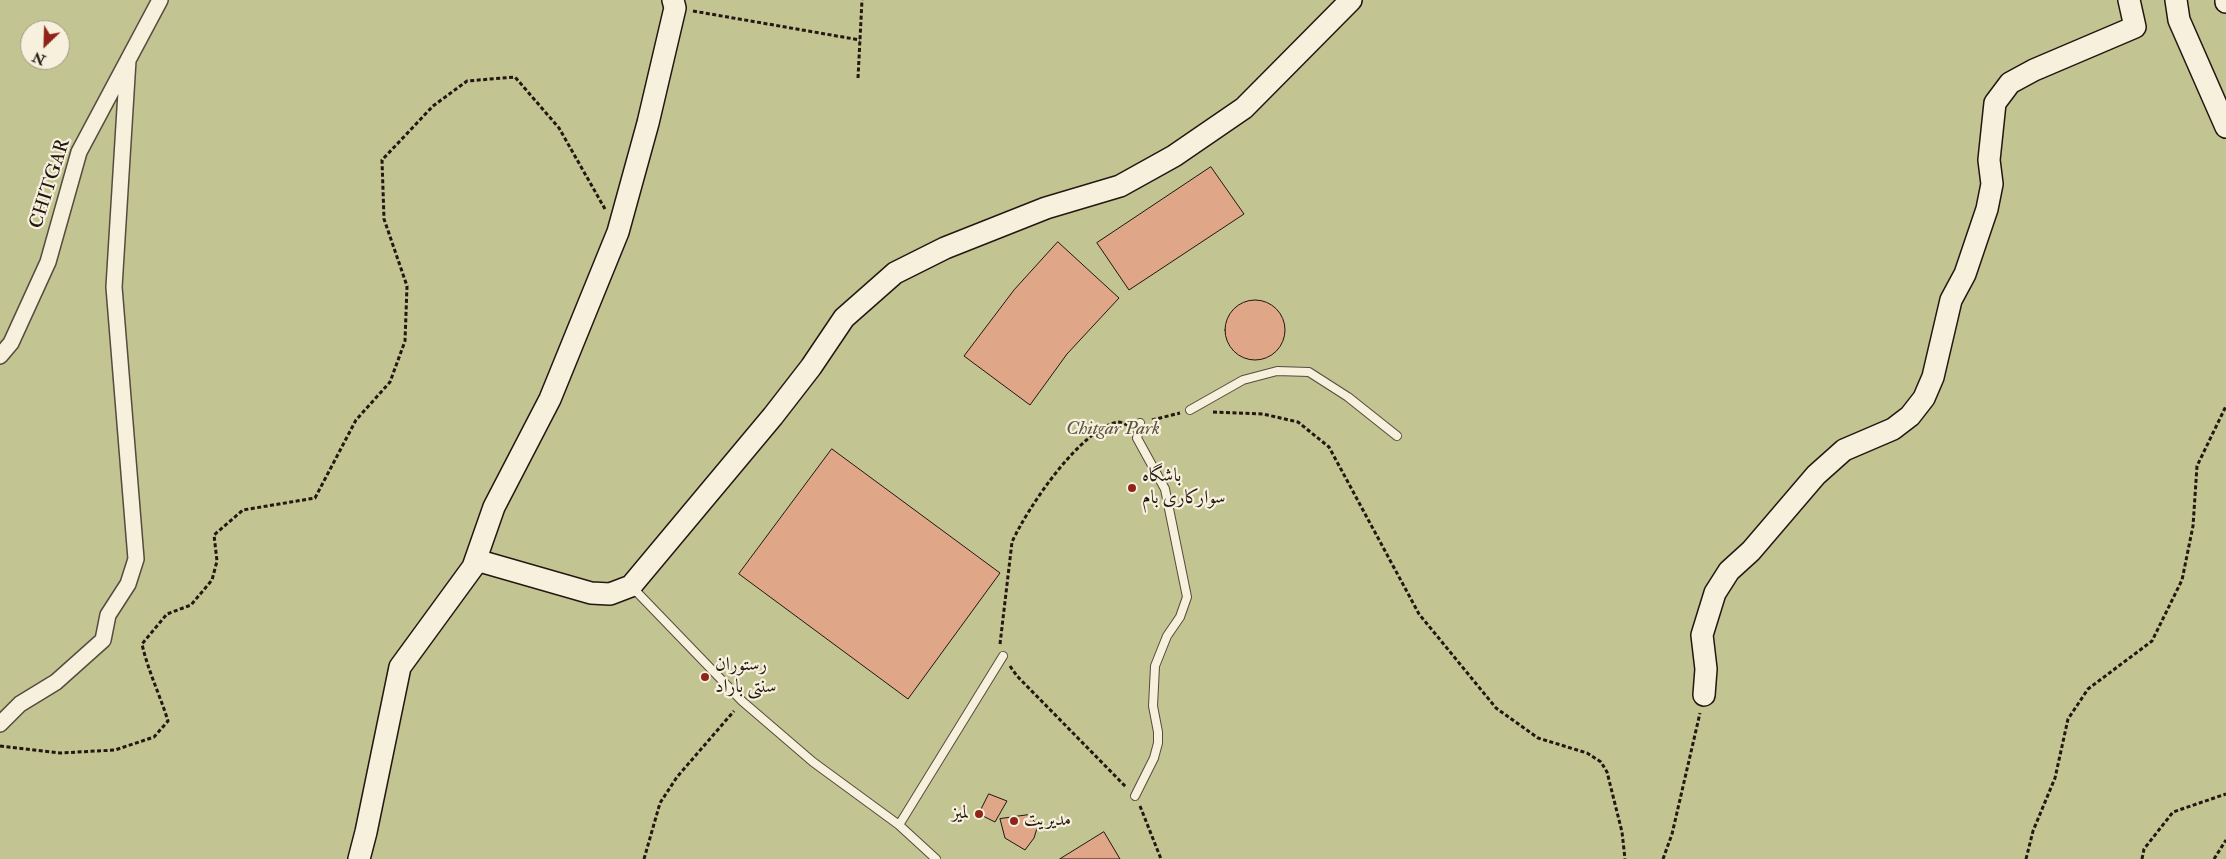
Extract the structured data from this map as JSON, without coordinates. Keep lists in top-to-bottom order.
{
  "streets": {
    "street": ["CHITGAR"]
  },
  "parks": ["Chitgar Park"],
  "places": [
    "باشگاه سوارکاری بام",
    "رستوران سنتی باراد",
    "لمیز",
    "مدیریت"
  ],
  "north": "bottom left"
}
